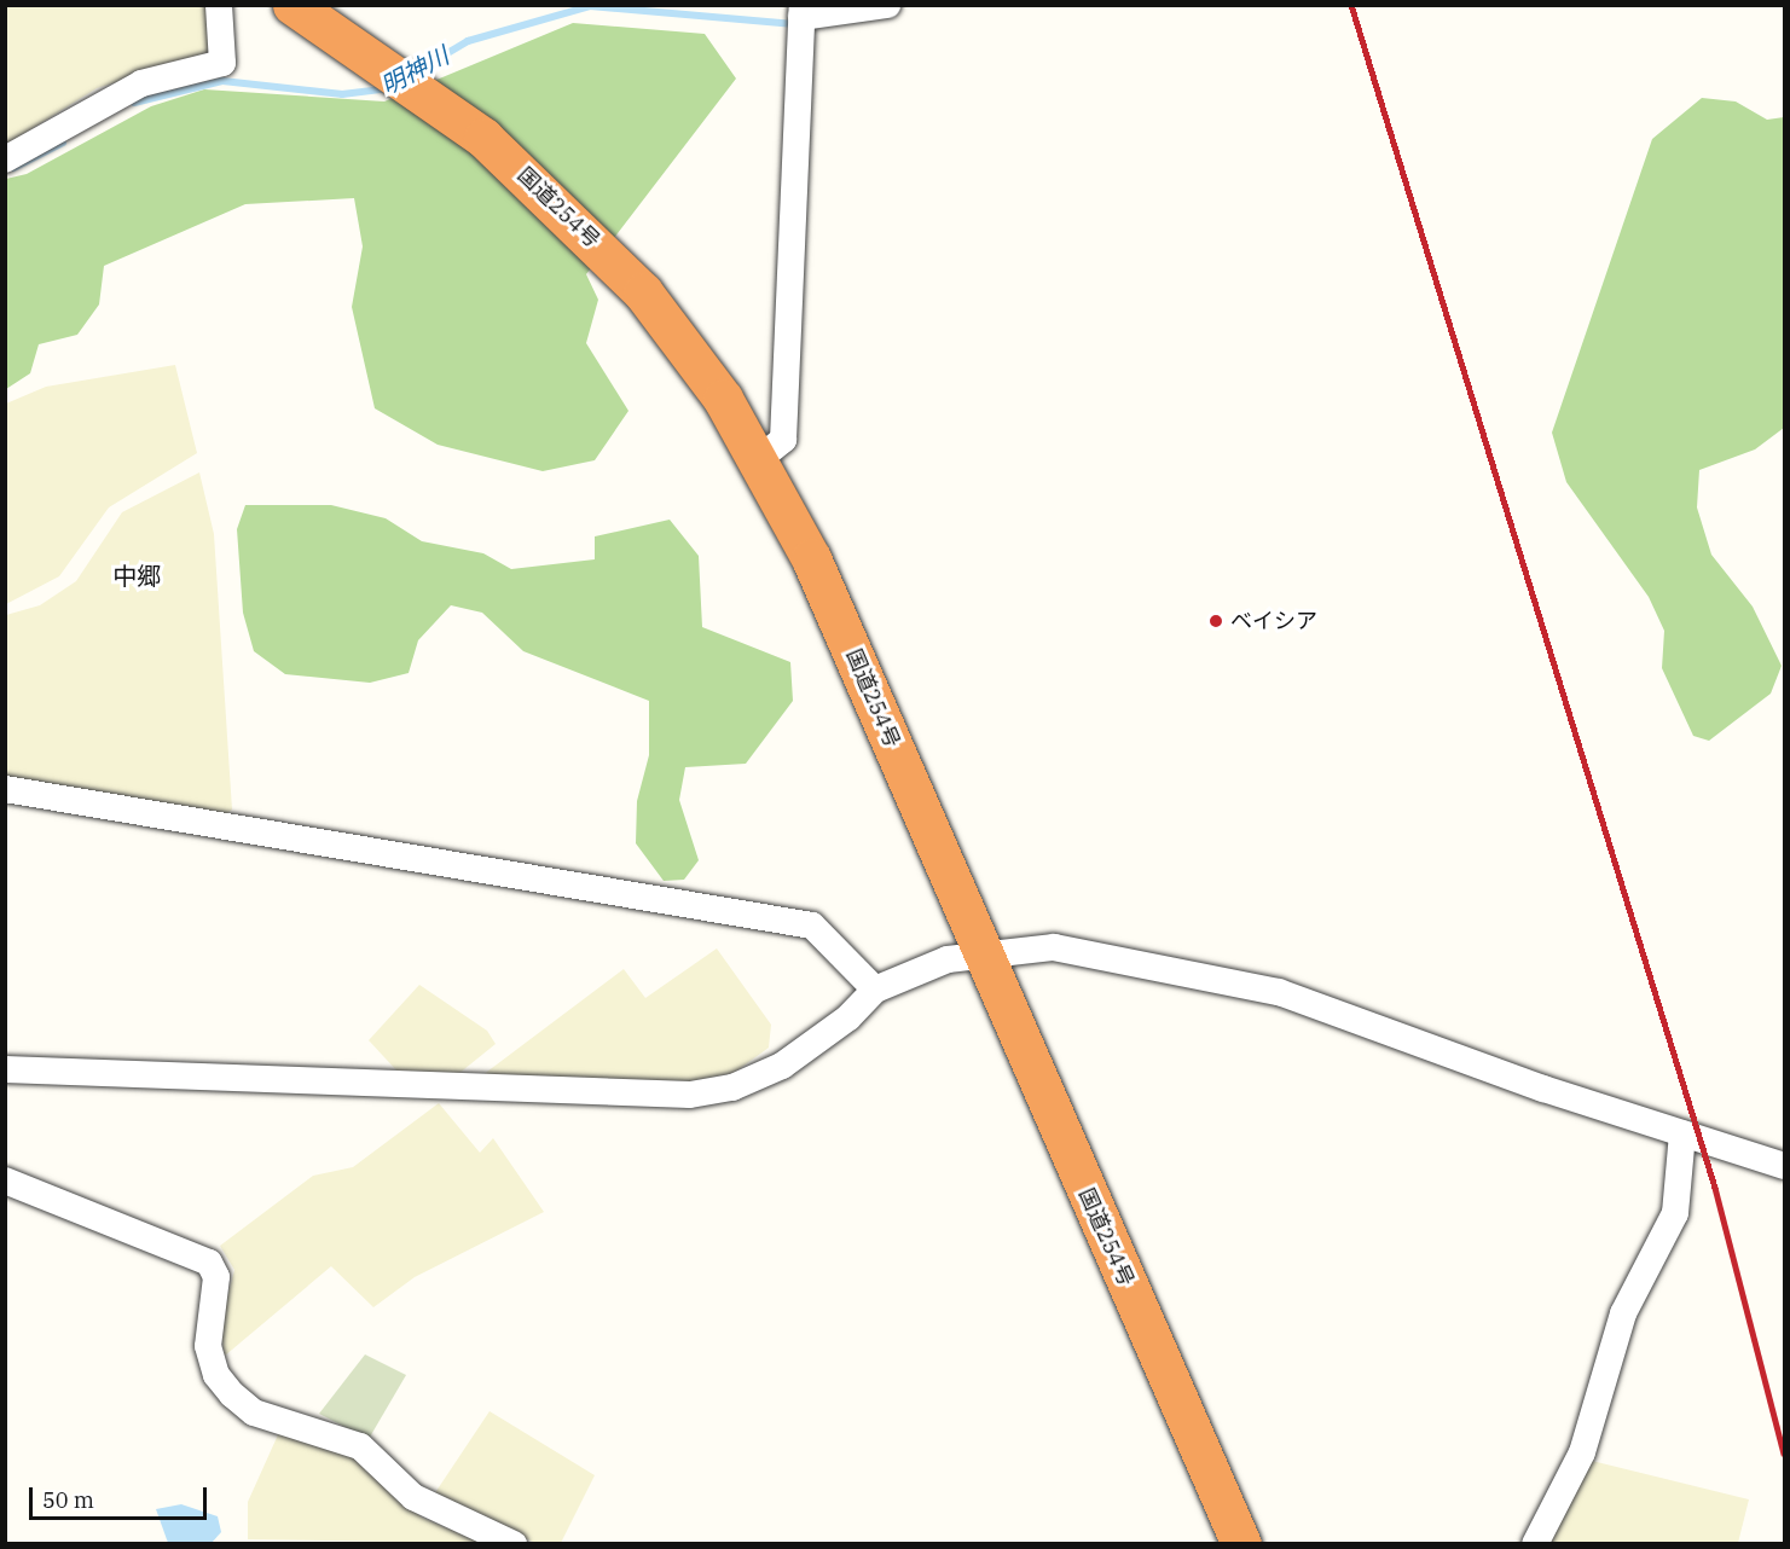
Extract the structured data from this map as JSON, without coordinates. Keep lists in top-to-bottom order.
{
  "streets": {
    "highway": ["国道254号"]
  },
  "districts": ["中郷"],
  "water": ["明神川"],
  "places": ["ベイシア"],
  "scale_bar": "50 m"
}
